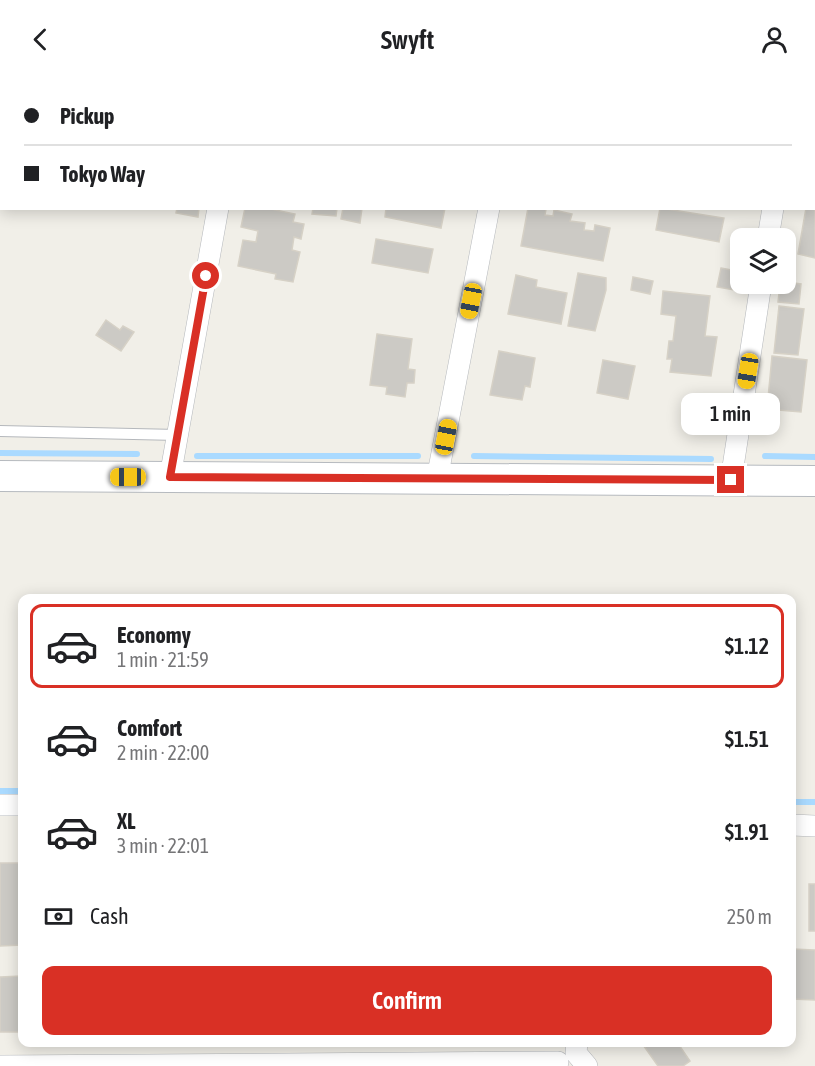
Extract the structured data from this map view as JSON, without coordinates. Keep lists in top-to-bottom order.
{
  "page": {
    "header": "Swyft",
    "banner": ["Pickup", "Tokyo Way"],
    "bubble": "1 min",
    "list": [
      {
        "name": "Economy",
        "note": "1 min · 21:59",
        "value": "$1.12"
      },
      {
        "name": "Comfort",
        "note": "2 min · 22:00",
        "value": "$1.51"
      },
      {
        "name": "XL",
        "note": "3 min · 22:01",
        "value": "$1.91"
      }
    ],
    "pay": ["Cash", "250 m"],
    "buttons": "Confirm"
  }
}
